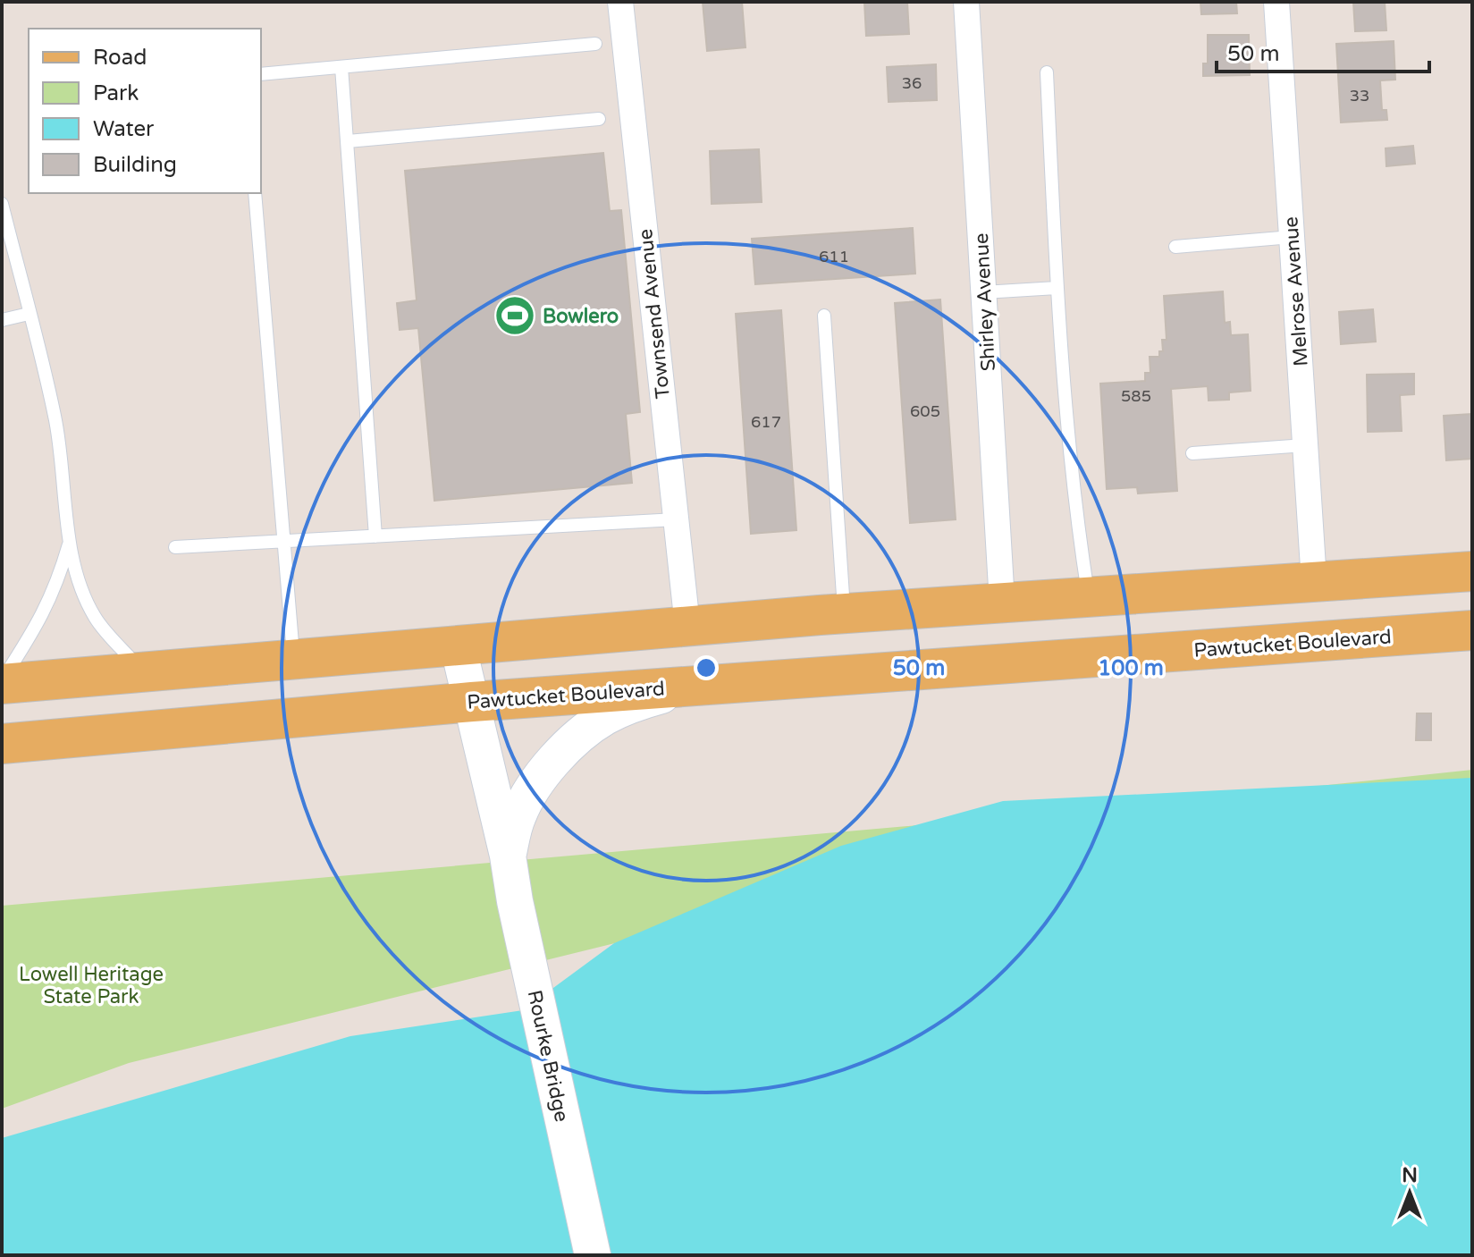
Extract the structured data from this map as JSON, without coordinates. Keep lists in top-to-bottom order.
{
  "streets": {
    "main road": ["Pawtucket Boulevard", "Rourke Bridge"],
    "street": ["Melrose Avenue", "Shirley Avenue", "Townsend Avenue"]
  },
  "crossings": [
    ["Pawtucket Boulevard", "Rourke Bridge"]
  ],
  "parks": ["Lowell Heritage State Park"],
  "places": {
    "sports": ["Bowlero"]
  },
  "house_numbers": [
    "36",
    "33",
    "611",
    "585",
    "605",
    "617"
  ],
  "legend": [
    "Road",
    "Park",
    "Water",
    "Building"
  ],
  "scale_bar": "50 m",
  "north": "top",
  "rings": ["50 m", "100 m"]
}
